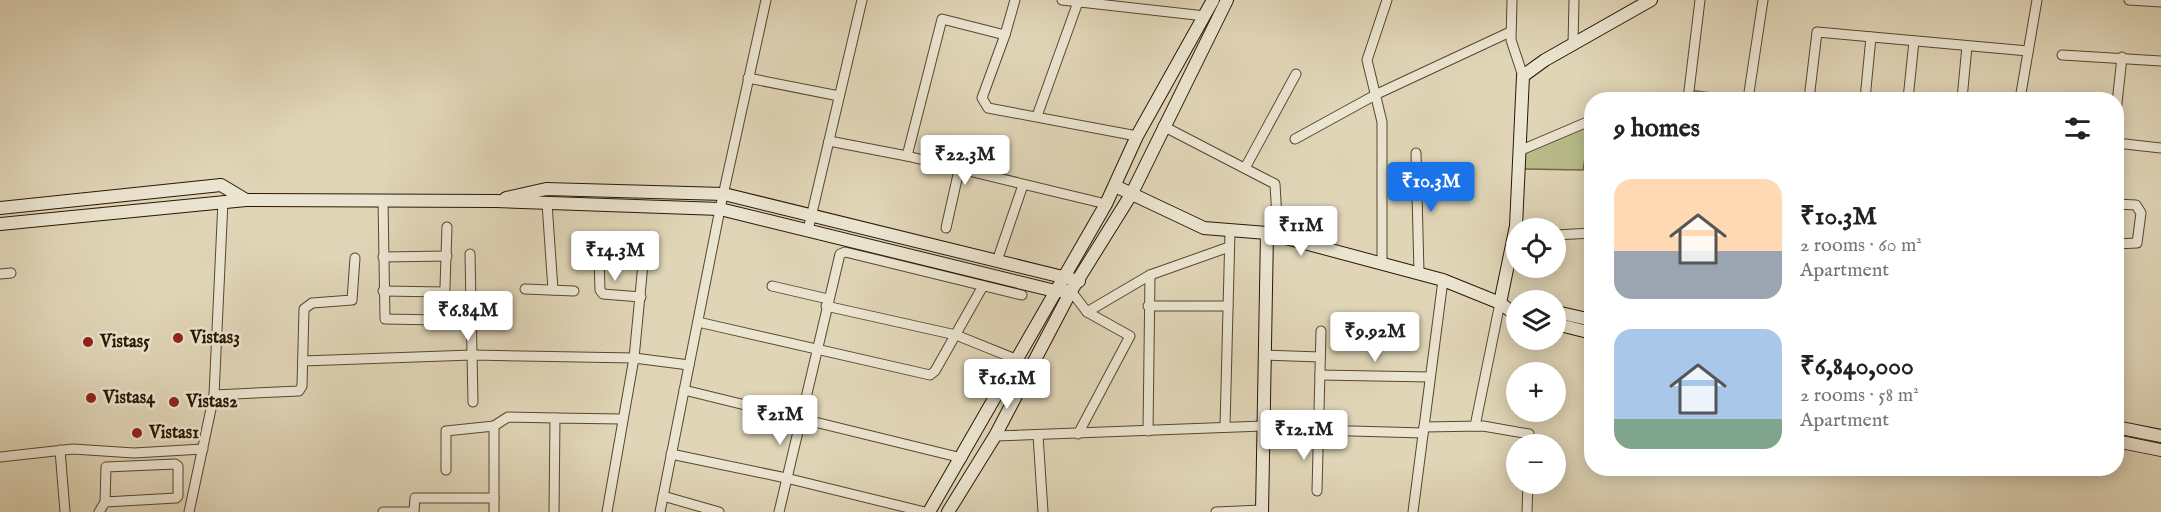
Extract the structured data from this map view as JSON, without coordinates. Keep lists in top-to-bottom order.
{
  "places": [
    "Vistas3",
    "Vistas5",
    "Vistas4",
    "Vistas2",
    "Vistas1"
  ],
  "page": {
    "heading": "9 homes",
    "price": [
      "₹22.3M",
      "₹10.3M",
      "₹11M",
      "₹14.3M",
      "₹6.84M",
      "₹9.92M",
      "₹16.1M",
      "₹21M",
      "₹12.1M"
    ],
    "list": [
      {
        "name": "₹10.3M",
        "note": "2 rooms · 60 m² · Apartment"
      },
      {
        "name": "₹6,840,000",
        "note": "2 rooms · 58 m² · Apartment"
      }
    ],
    "map_buttons": ["+", "−"]
  }
}
